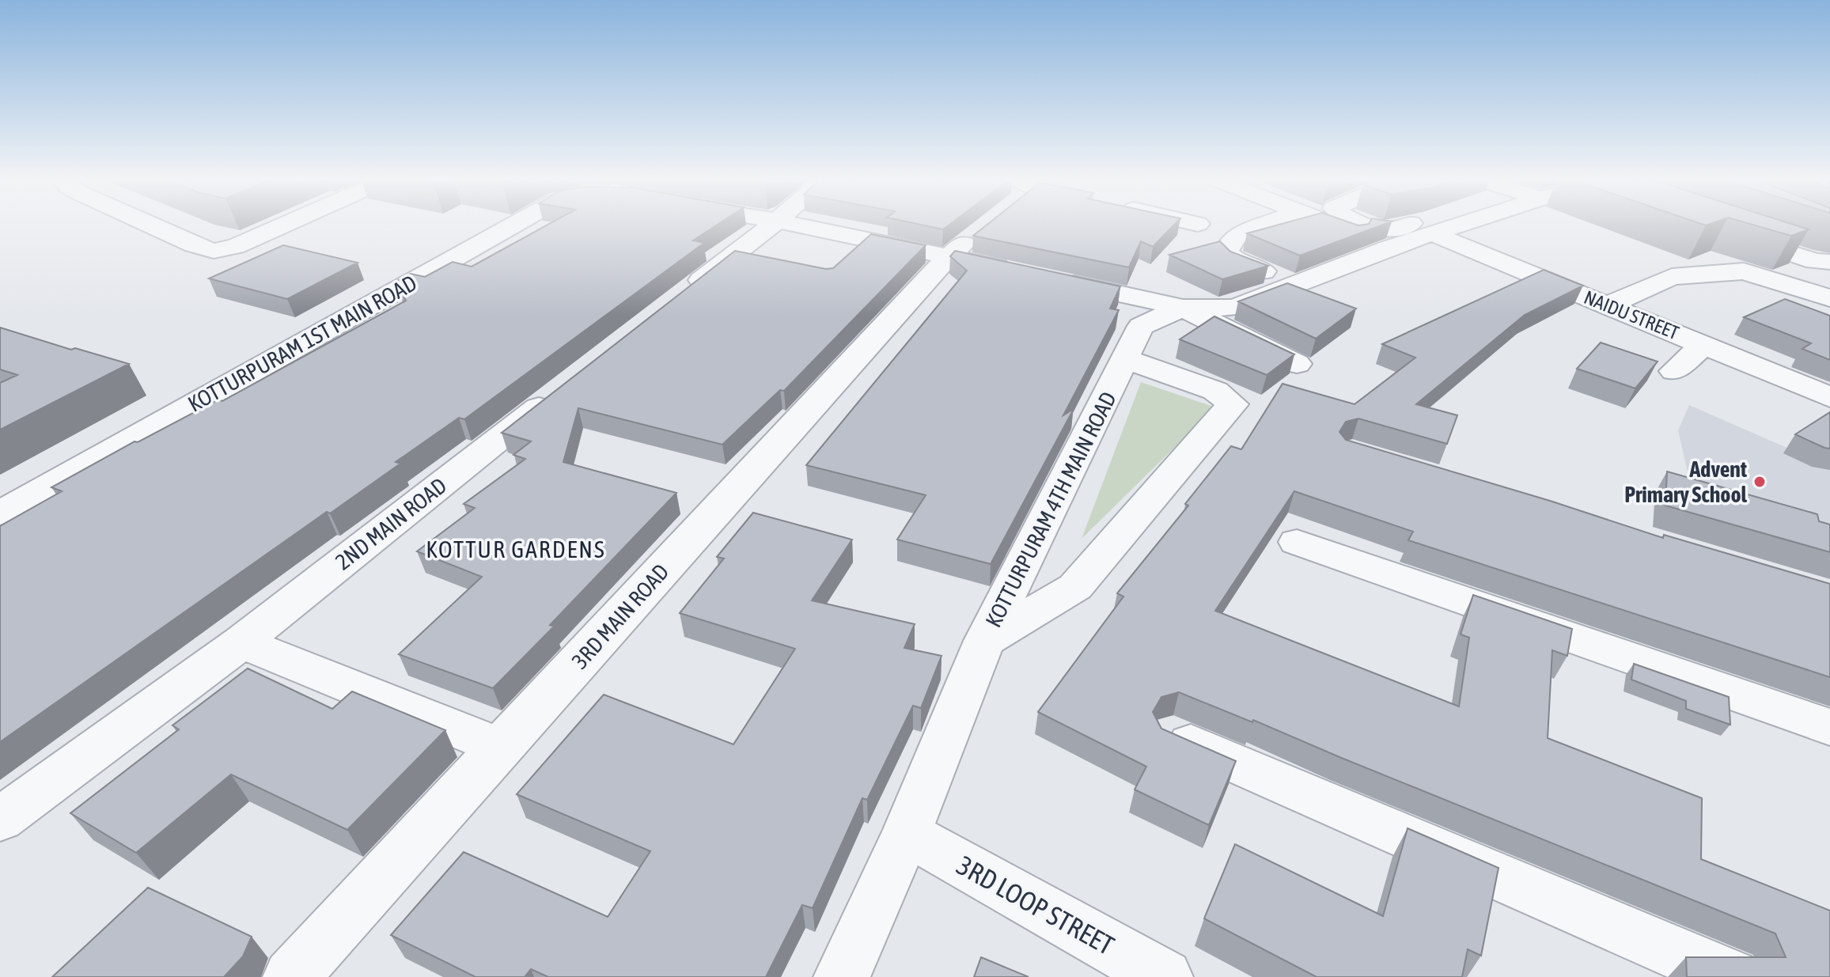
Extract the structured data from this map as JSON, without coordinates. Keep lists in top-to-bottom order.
{
  "streets": {
    "street": [
      "NAIDU STREET",
      "KOTTURPURAM 1ST MAIN ROAD",
      "KOTTURPURAM 4TH MAIN ROAD",
      "2ND MAIN ROAD",
      "3RD MAIN ROAD",
      "3RD LOOP STREET"
    ]
  },
  "crossings": [
    ["NAIDU STREET", "KOTTURPURAM 4TH MAIN ROAD"],
    ["KOTTURPURAM 4TH MAIN ROAD", "3RD LOOP STREET"]
  ],
  "districts": ["KOTTUR GARDENS"],
  "places": ["Advent Primary School"]
}
